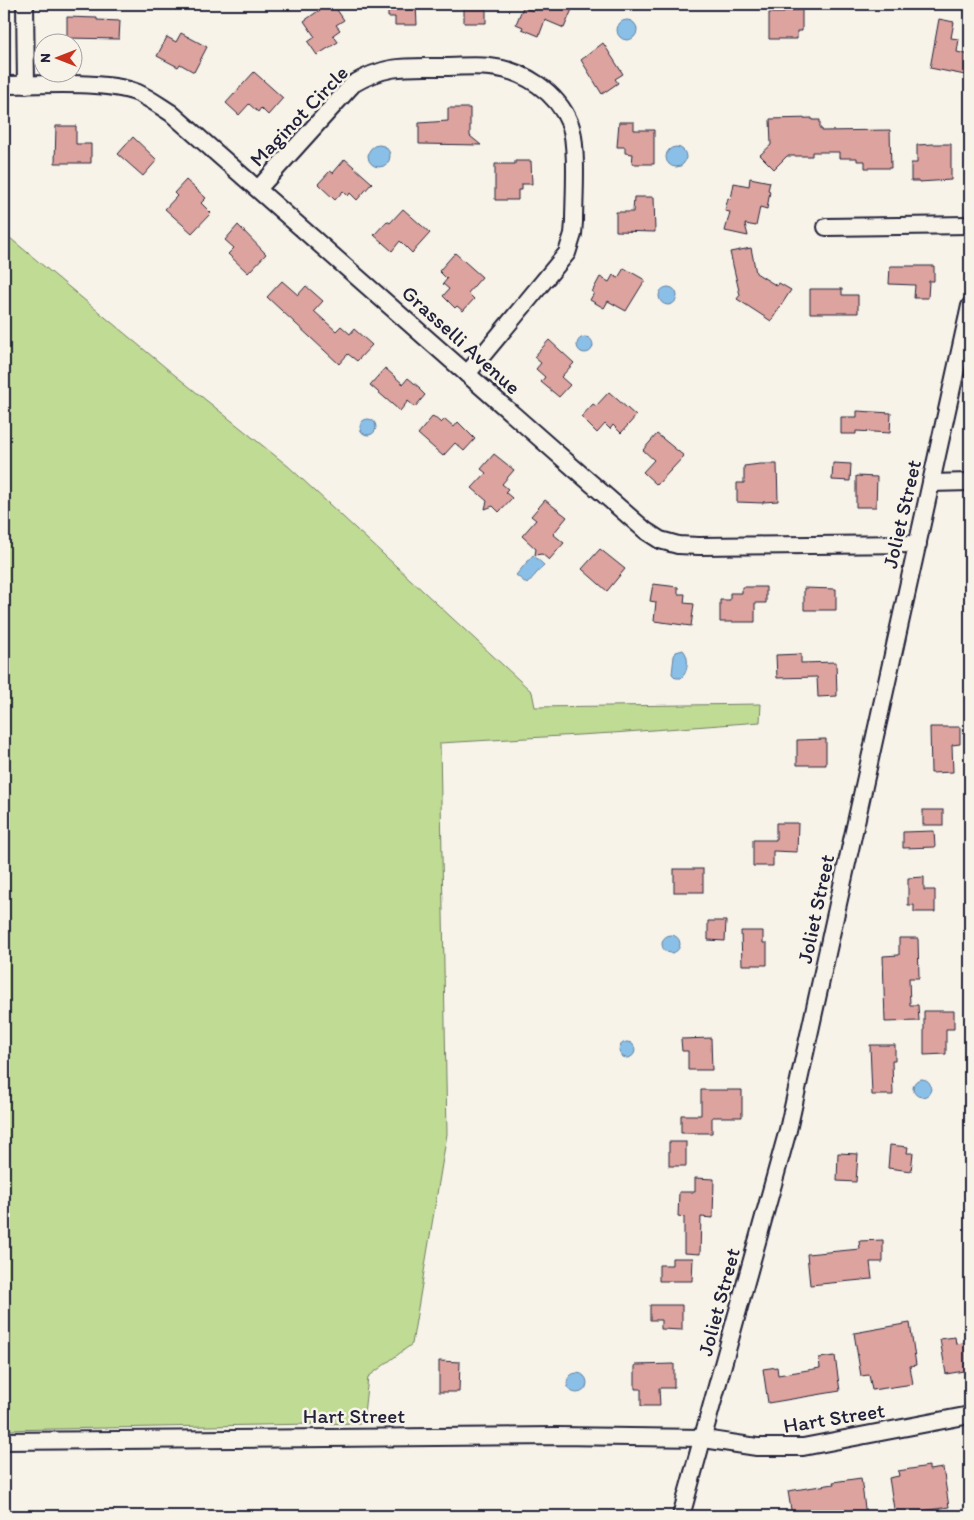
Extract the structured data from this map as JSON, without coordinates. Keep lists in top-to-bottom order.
{
  "streets": {
    "street": [
      "Maginot Circle",
      "Grasselli Avenue",
      "Joliet Street",
      "Hart Street"
    ]
  },
  "crossings": [
    ["Maginot Circle", "Grasselli Avenue"],
    ["Grasselli Avenue", "Joliet Street"],
    ["Joliet Street", "Hart Street"]
  ],
  "north": "left"
}
